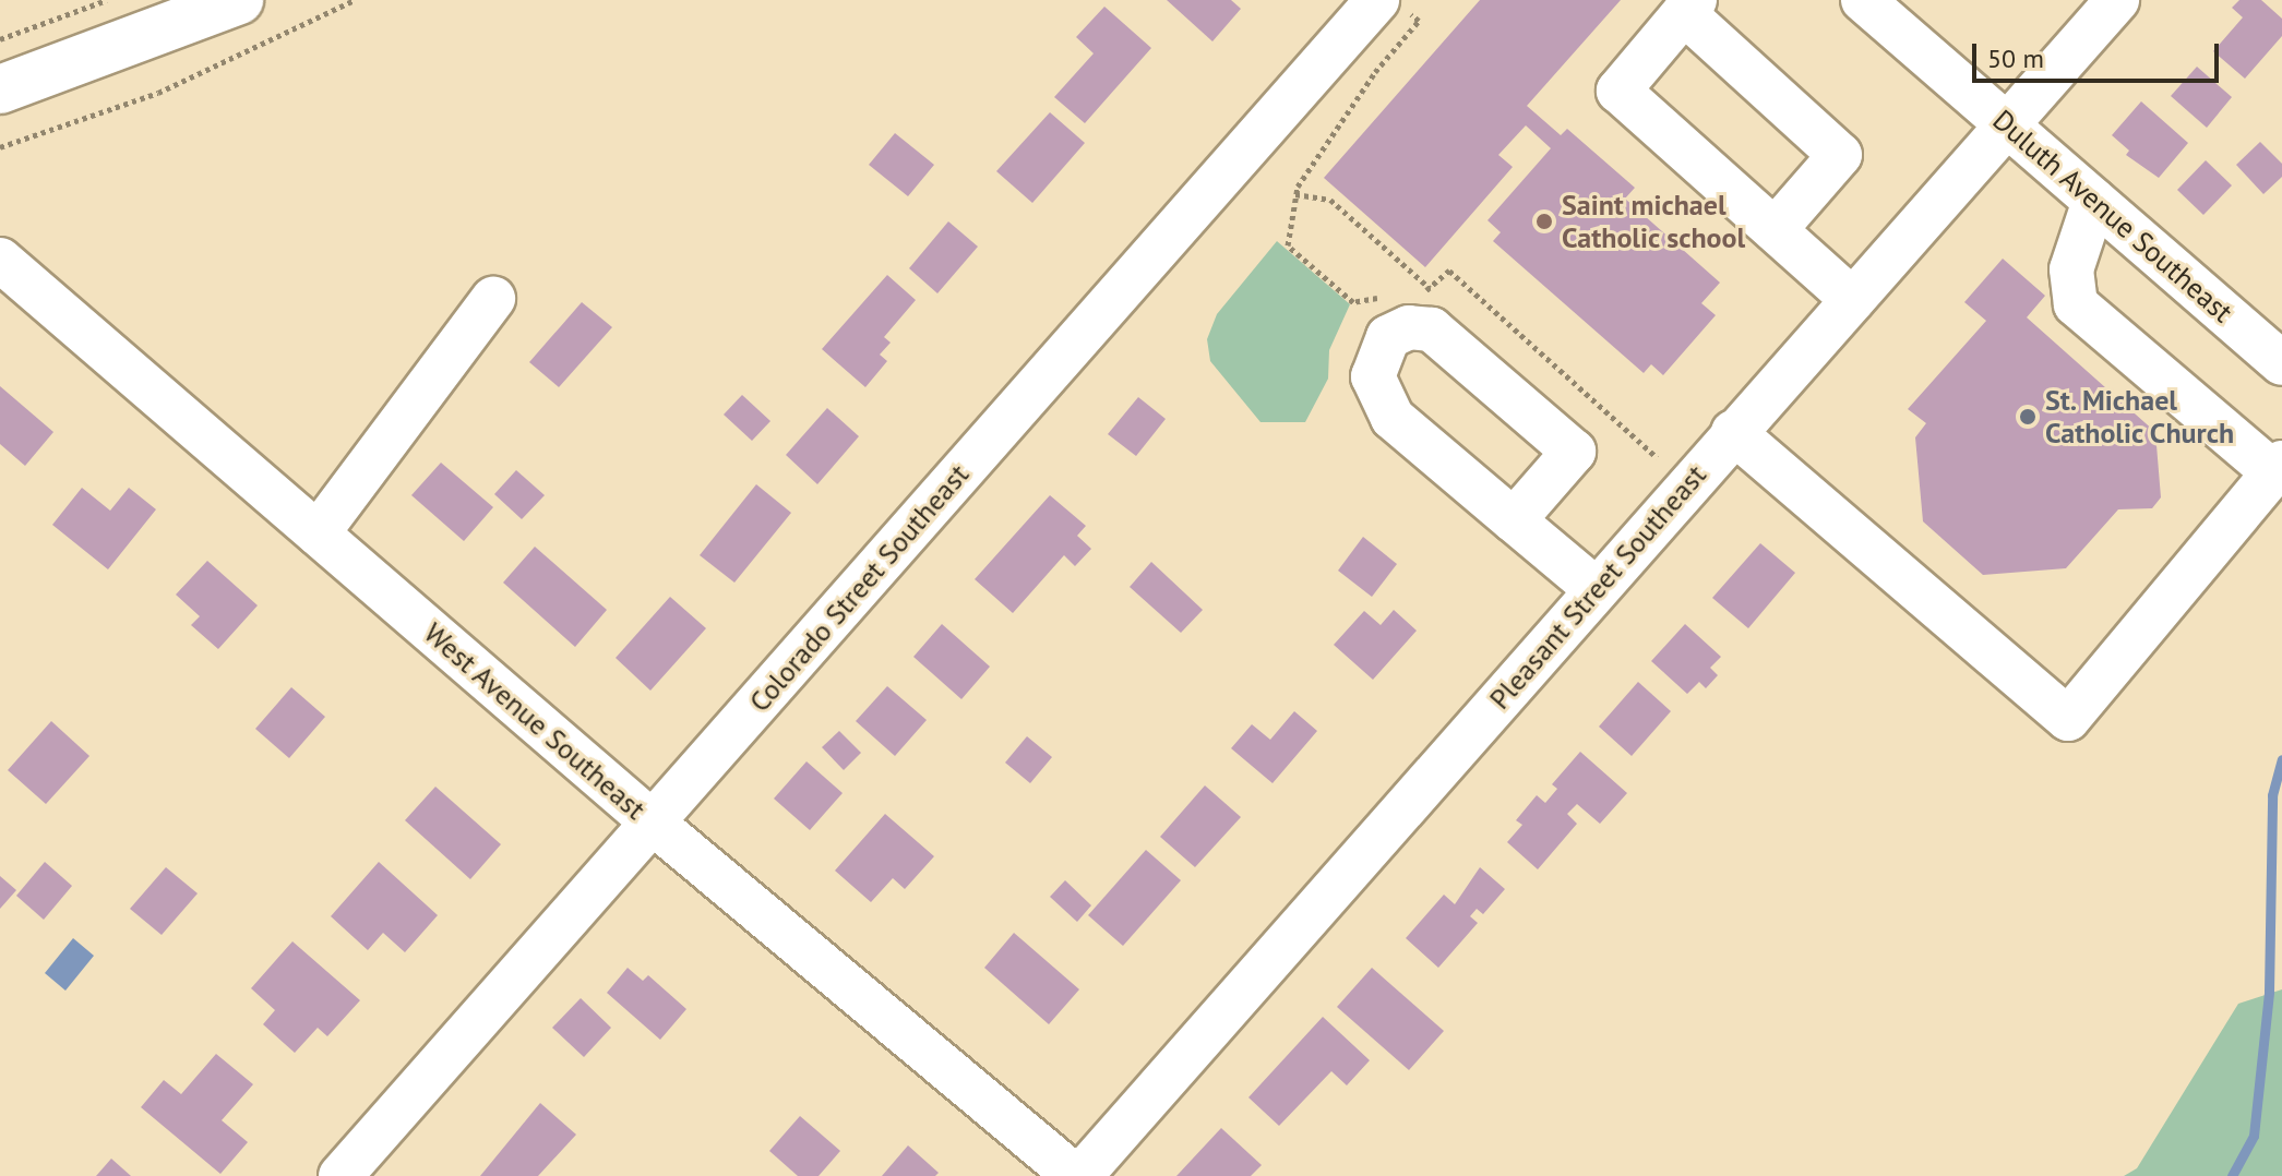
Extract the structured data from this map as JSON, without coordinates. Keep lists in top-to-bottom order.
{
  "streets": {
    "street": [
      "Duluth Avenue Southeast",
      "Pleasant Street Southeast",
      "Colorado Street Southeast",
      "West Avenue Southeast"
    ]
  },
  "crossings": [
    ["Duluth Avenue Southeast", "Pleasant Street Southeast"],
    ["Pleasant Street Southeast", "West Avenue Southeast"],
    ["Colorado Street Southeast", "West Avenue Southeast"]
  ],
  "places": ["Saint michael Catholic school", "St. Michael Catholic Church"],
  "scale_bar": "50 m"
}
